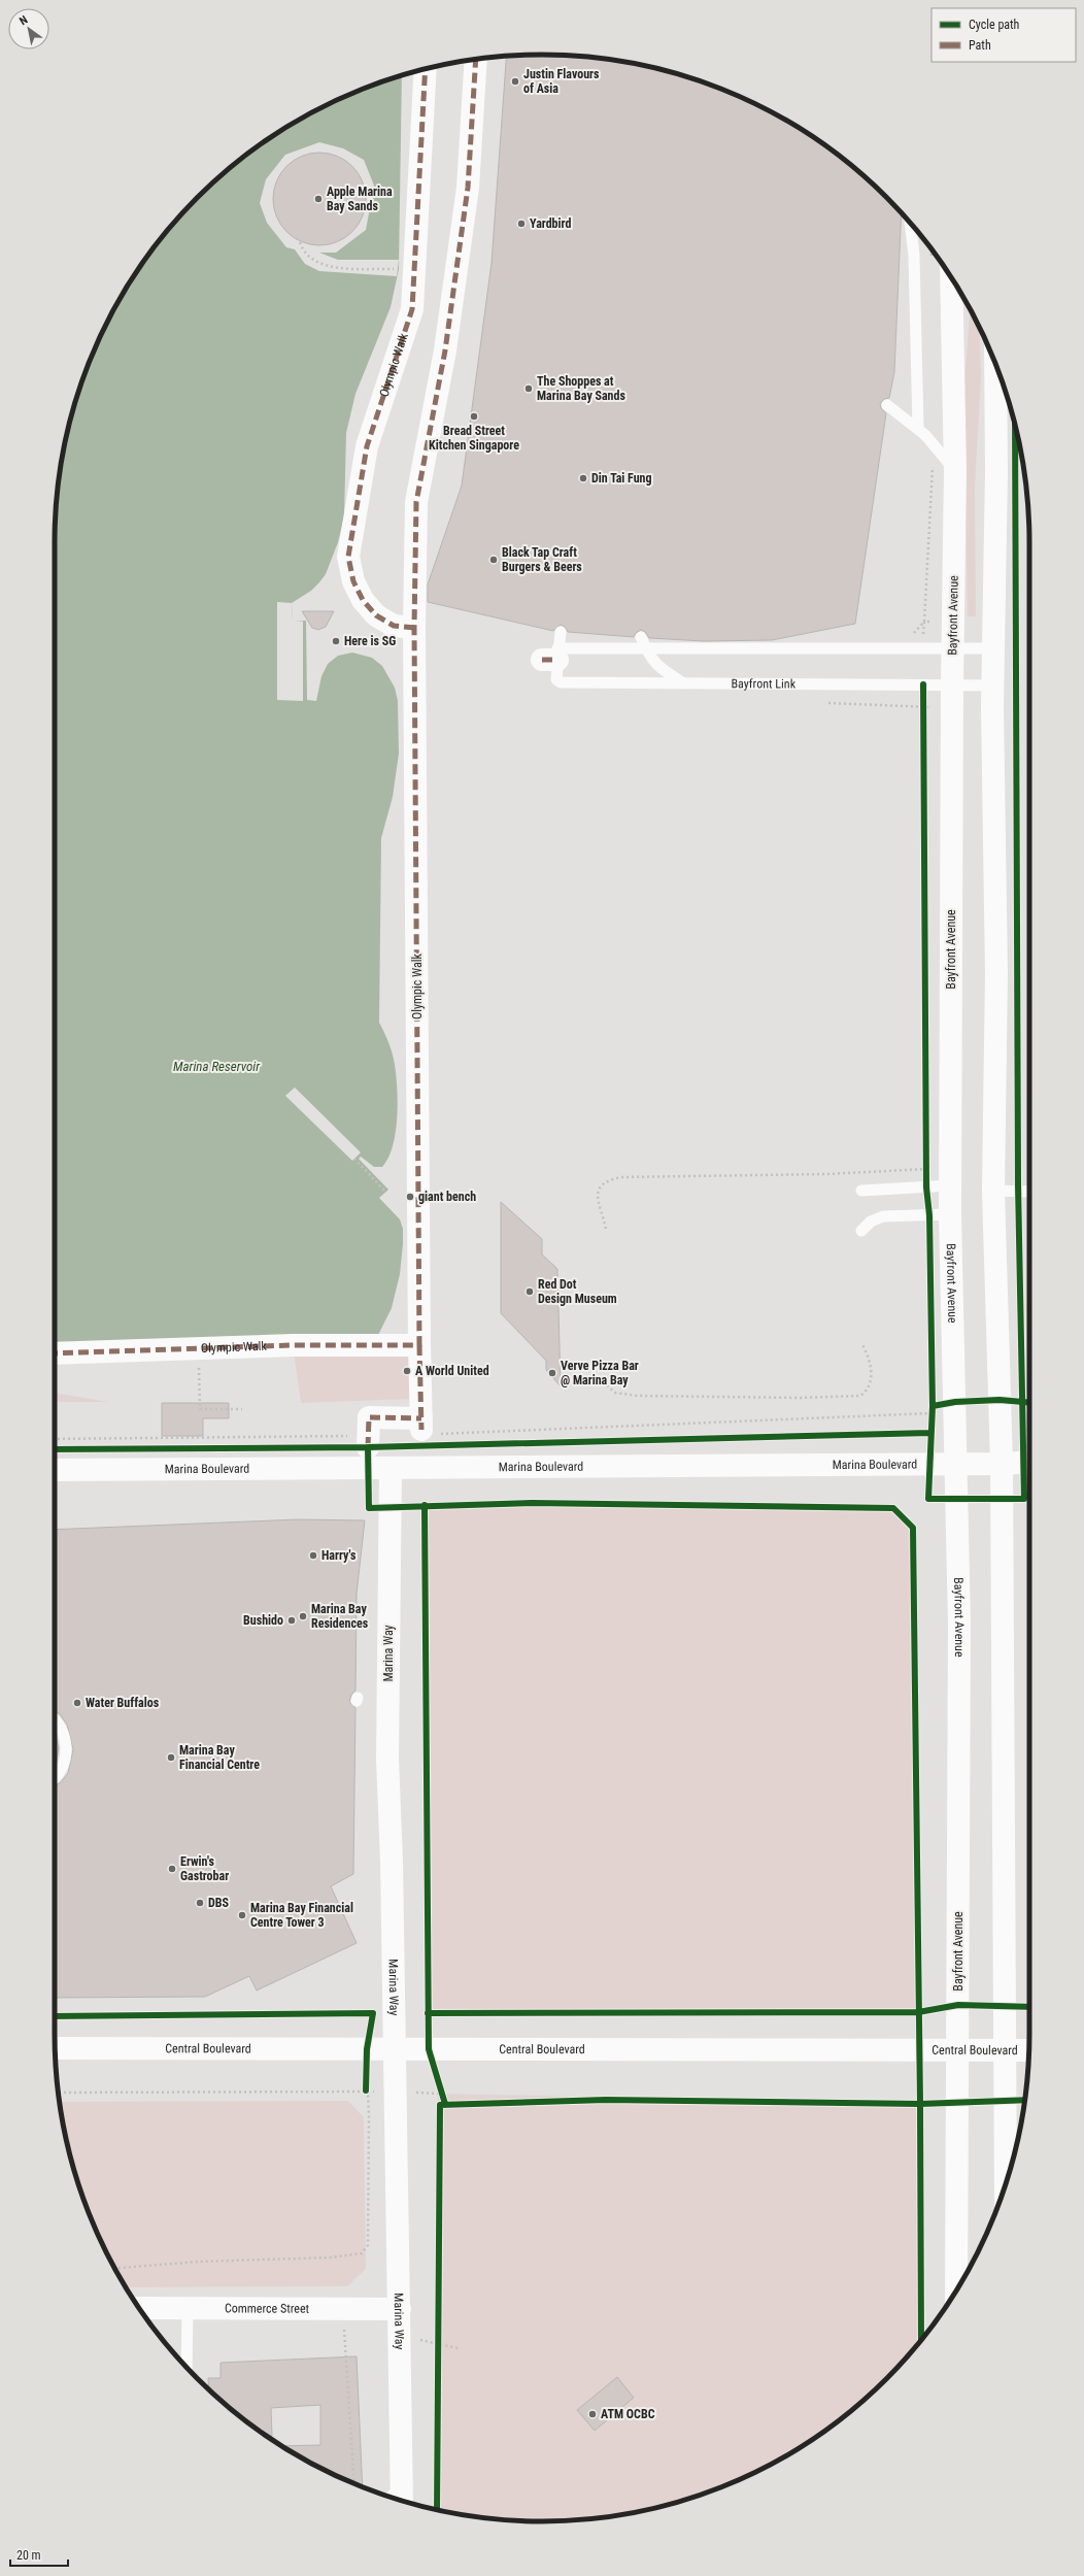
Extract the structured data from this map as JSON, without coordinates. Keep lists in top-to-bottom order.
{
  "streets": {
    "main road": [
      "Olympic Walk",
      "Bayfront Avenue",
      "Marina Boulevard",
      "Marina Way",
      "Central Boulevard",
      "Commerce Street"
    ],
    "lane": ["Bayfront Link"]
  },
  "crossings": [
    ["Bayfront Avenue", "Bayfront Link"],
    ["Bayfront Avenue", "Marina Boulevard"],
    ["Bayfront Avenue", "Central Boulevard"],
    ["Marina Boulevard", "Marina Way"],
    ["Marina Way", "Central Boulevard"],
    ["Marina Way", "Commerce Street"]
  ],
  "water": ["Marina Reservoir"],
  "places": [
    "Justin Flavours of Asia",
    "Apple Marina Bay Sands",
    "Yardbird",
    "The Shoppes at Marina Bay Sands",
    "Bread Street Kitchen Singapore",
    "Din Tai Fung",
    "Black Tap Craft Burgers & Beers",
    "Here is SG",
    "giant bench",
    "Red Dot Design Museum",
    "A World United",
    "Verve Pizza Bar @ Marina Bay",
    "Harry's",
    "Marina Bay Residences",
    "Bushido",
    "Water Buffalos",
    "Marina Bay Financial Centre",
    "Erwin's Gastrobar",
    "DBS",
    "Marina Bay Financial Centre Tower 3",
    "ATM OCBC"
  ],
  "legend": ["Cycle path", "Path"],
  "scale_bar": "20 m",
  "north": "top left"
}
